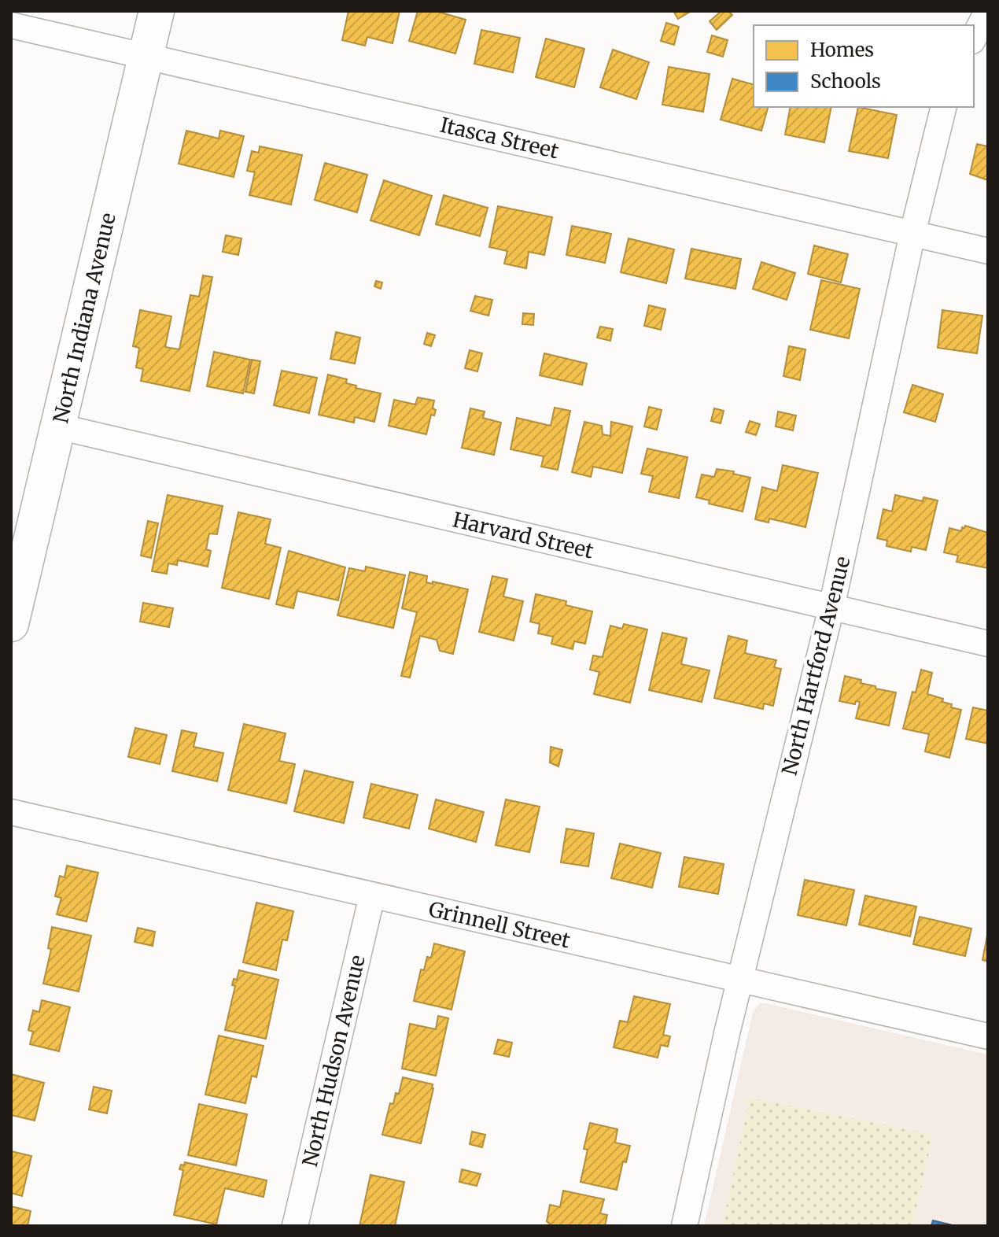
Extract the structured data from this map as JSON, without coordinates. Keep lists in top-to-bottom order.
{
  "streets": {
    "main road": ["North Indiana Avenue"],
    "street": [
      "Itasca Street",
      "Harvard Street",
      "North Hartford Avenue",
      "Grinnell Street",
      "North Hudson Avenue"
    ]
  },
  "crossings": [
    ["Itasca Street", "North Indiana Avenue"],
    ["Itasca Street", "North Hartford Avenue"],
    ["North Indiana Avenue", "Harvard Street"],
    ["Harvard Street", "North Hartford Avenue"],
    ["North Hartford Avenue", "Grinnell Street"],
    ["Grinnell Street", "North Hudson Avenue"]
  ],
  "legend": ["Homes", "Schools"]
}
